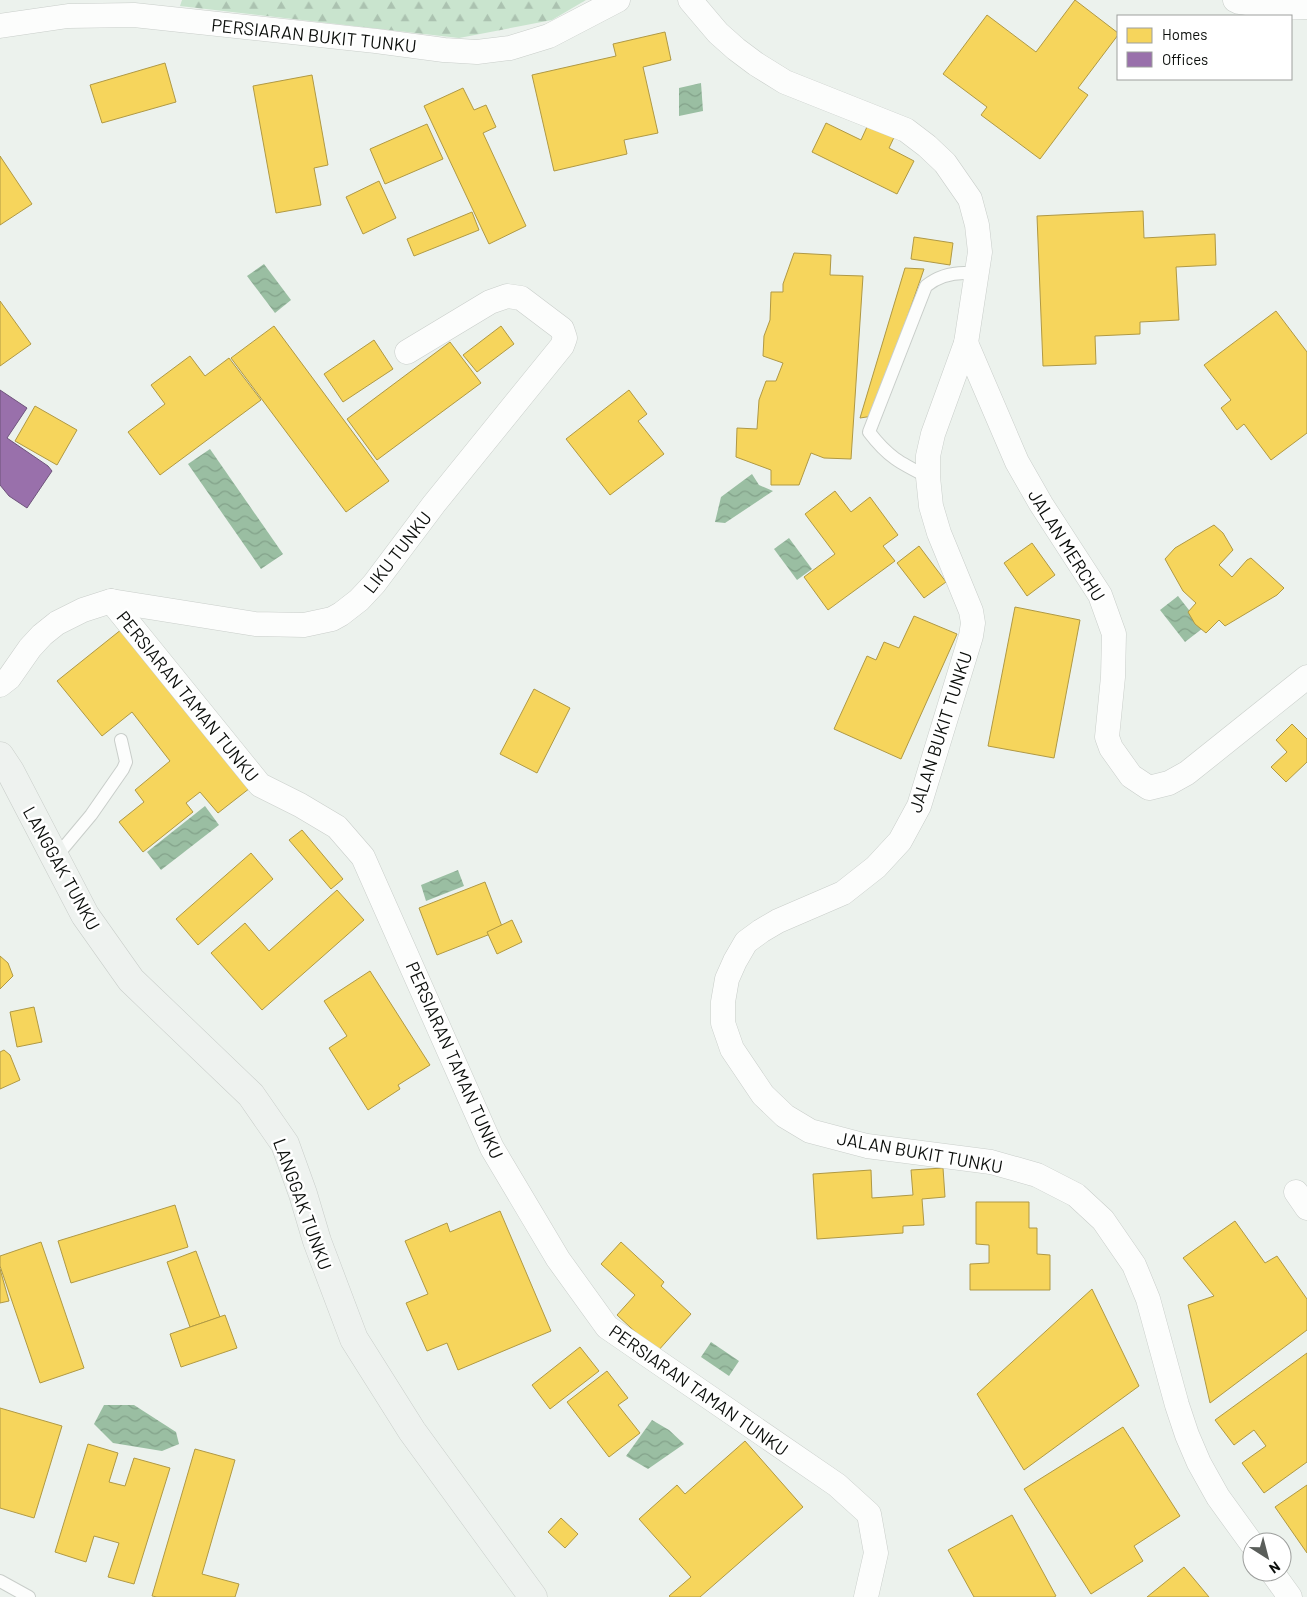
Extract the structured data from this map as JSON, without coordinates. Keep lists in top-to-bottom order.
{
  "streets": {
    "street": [
      "PERSIARAN BUKIT TUNKU",
      "JALAN MERCHU",
      "LIKU TUNKU",
      "PERSIARAN TAMAN TUNKU",
      "JALAN BUKIT TUNKU",
      "LANGGAK TUNKU"
    ]
  },
  "crossings": [
    ["JALAN MERCHU", "JALAN BUKIT TUNKU"],
    ["LIKU TUNKU", "PERSIARAN TAMAN TUNKU"]
  ],
  "legend": ["Homes", "Offices"],
  "north": "bottom right"
}
